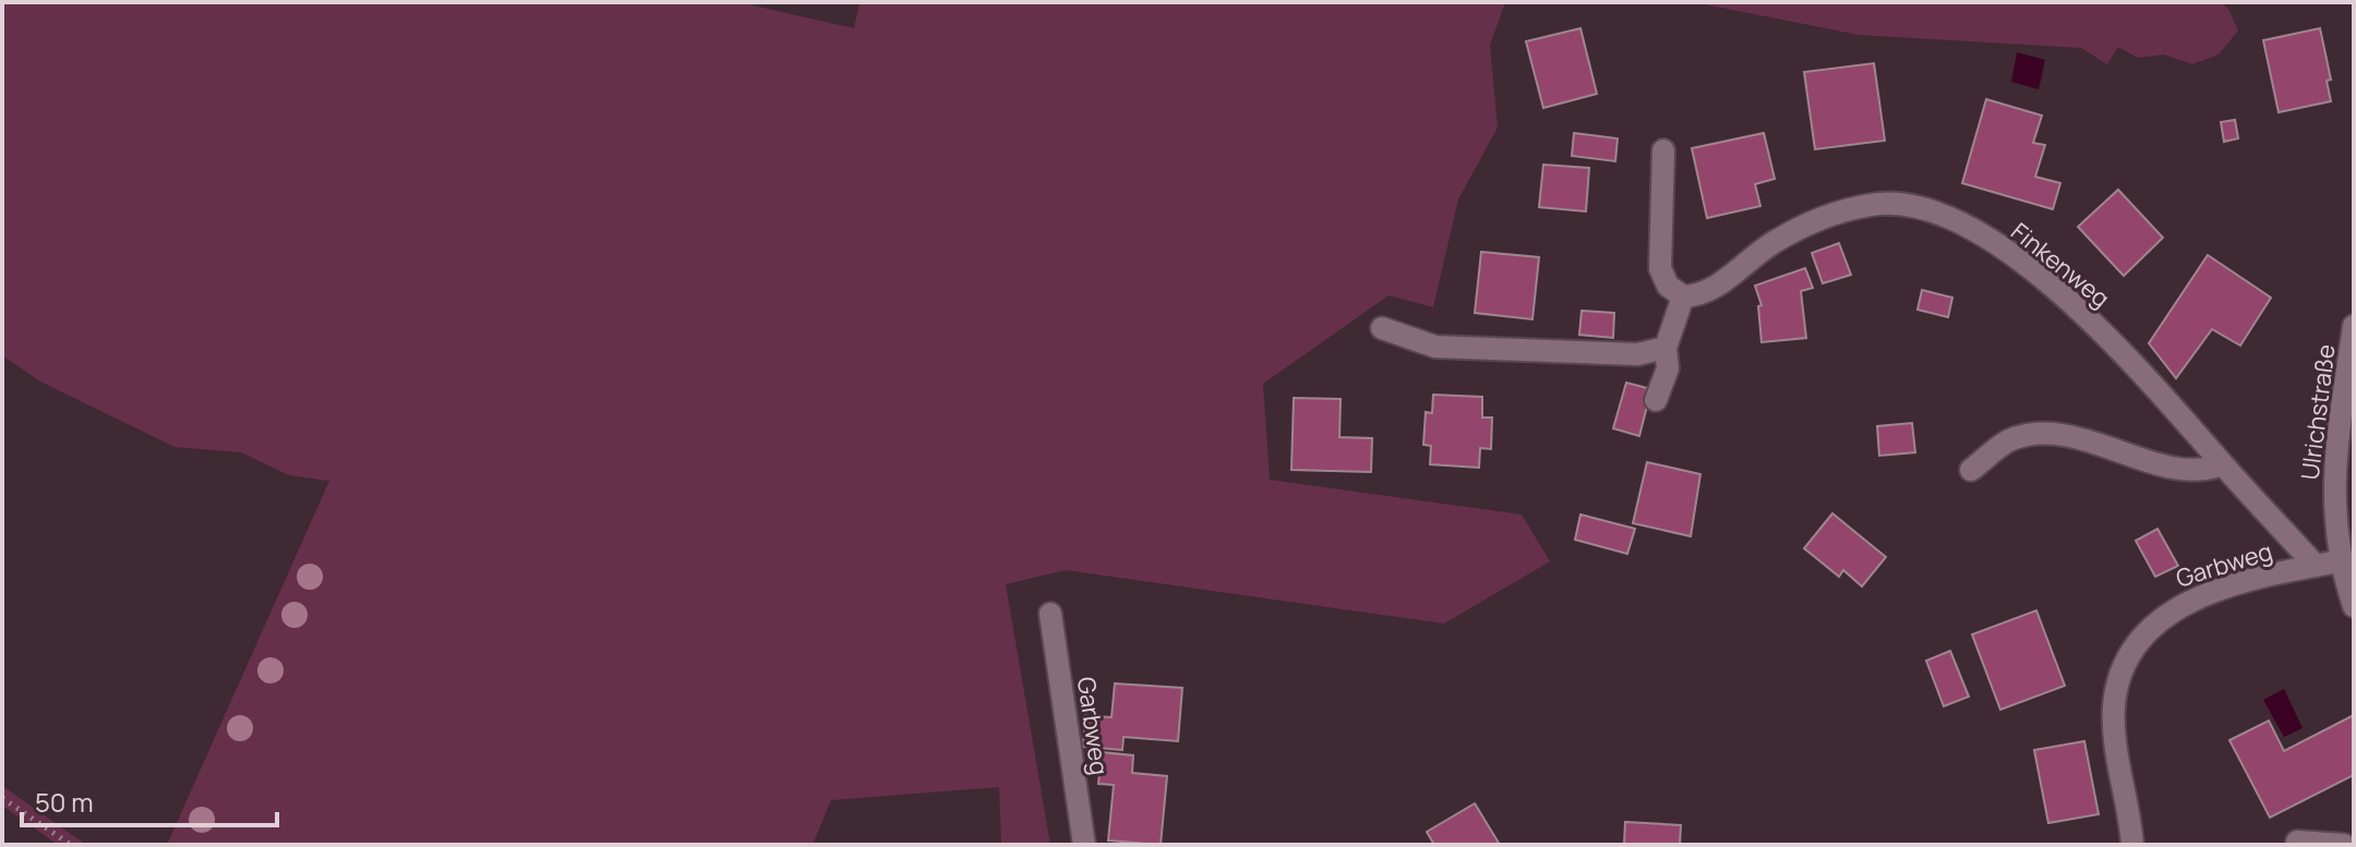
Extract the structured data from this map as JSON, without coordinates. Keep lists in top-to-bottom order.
{
  "streets": {
    "street": ["Finkenweg", "Ulrichstraße", "Garbweg"]
  },
  "crossings": [
    ["Finkenweg", "Garbweg"],
    ["Ulrichstraße", "Garbweg"]
  ],
  "scale_bar": "50 m"
}
